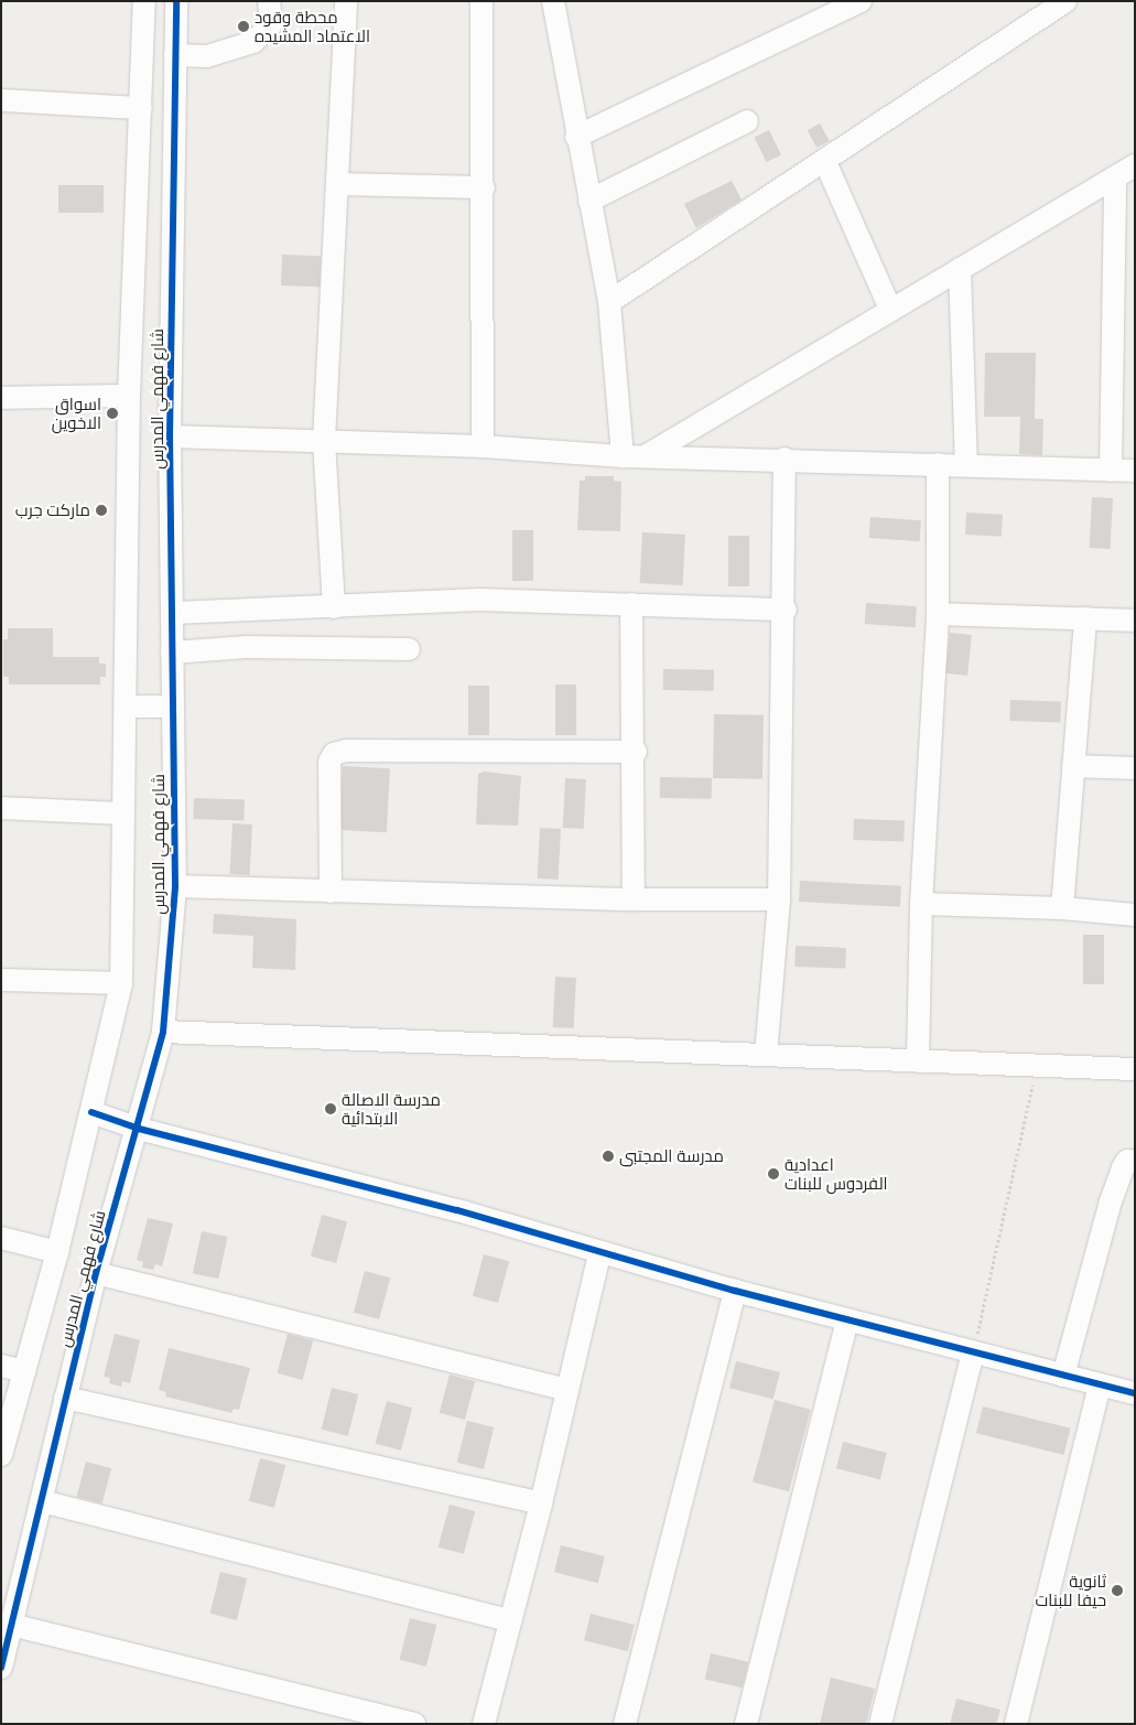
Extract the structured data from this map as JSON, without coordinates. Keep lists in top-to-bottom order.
{
  "streets": {
    "street": ["شارع فهمي المدرس"]
  },
  "places": [
    "محطة وقود الاعتماد المشيده",
    "اسواق الاخوين",
    "ماركت جرب",
    "مدرسة الاصالة الابتدائية",
    "مدرسة المجتبى",
    "اعدادية الفردوس للبنات",
    "ثانوية حيفا للبنات"
  ]
}
